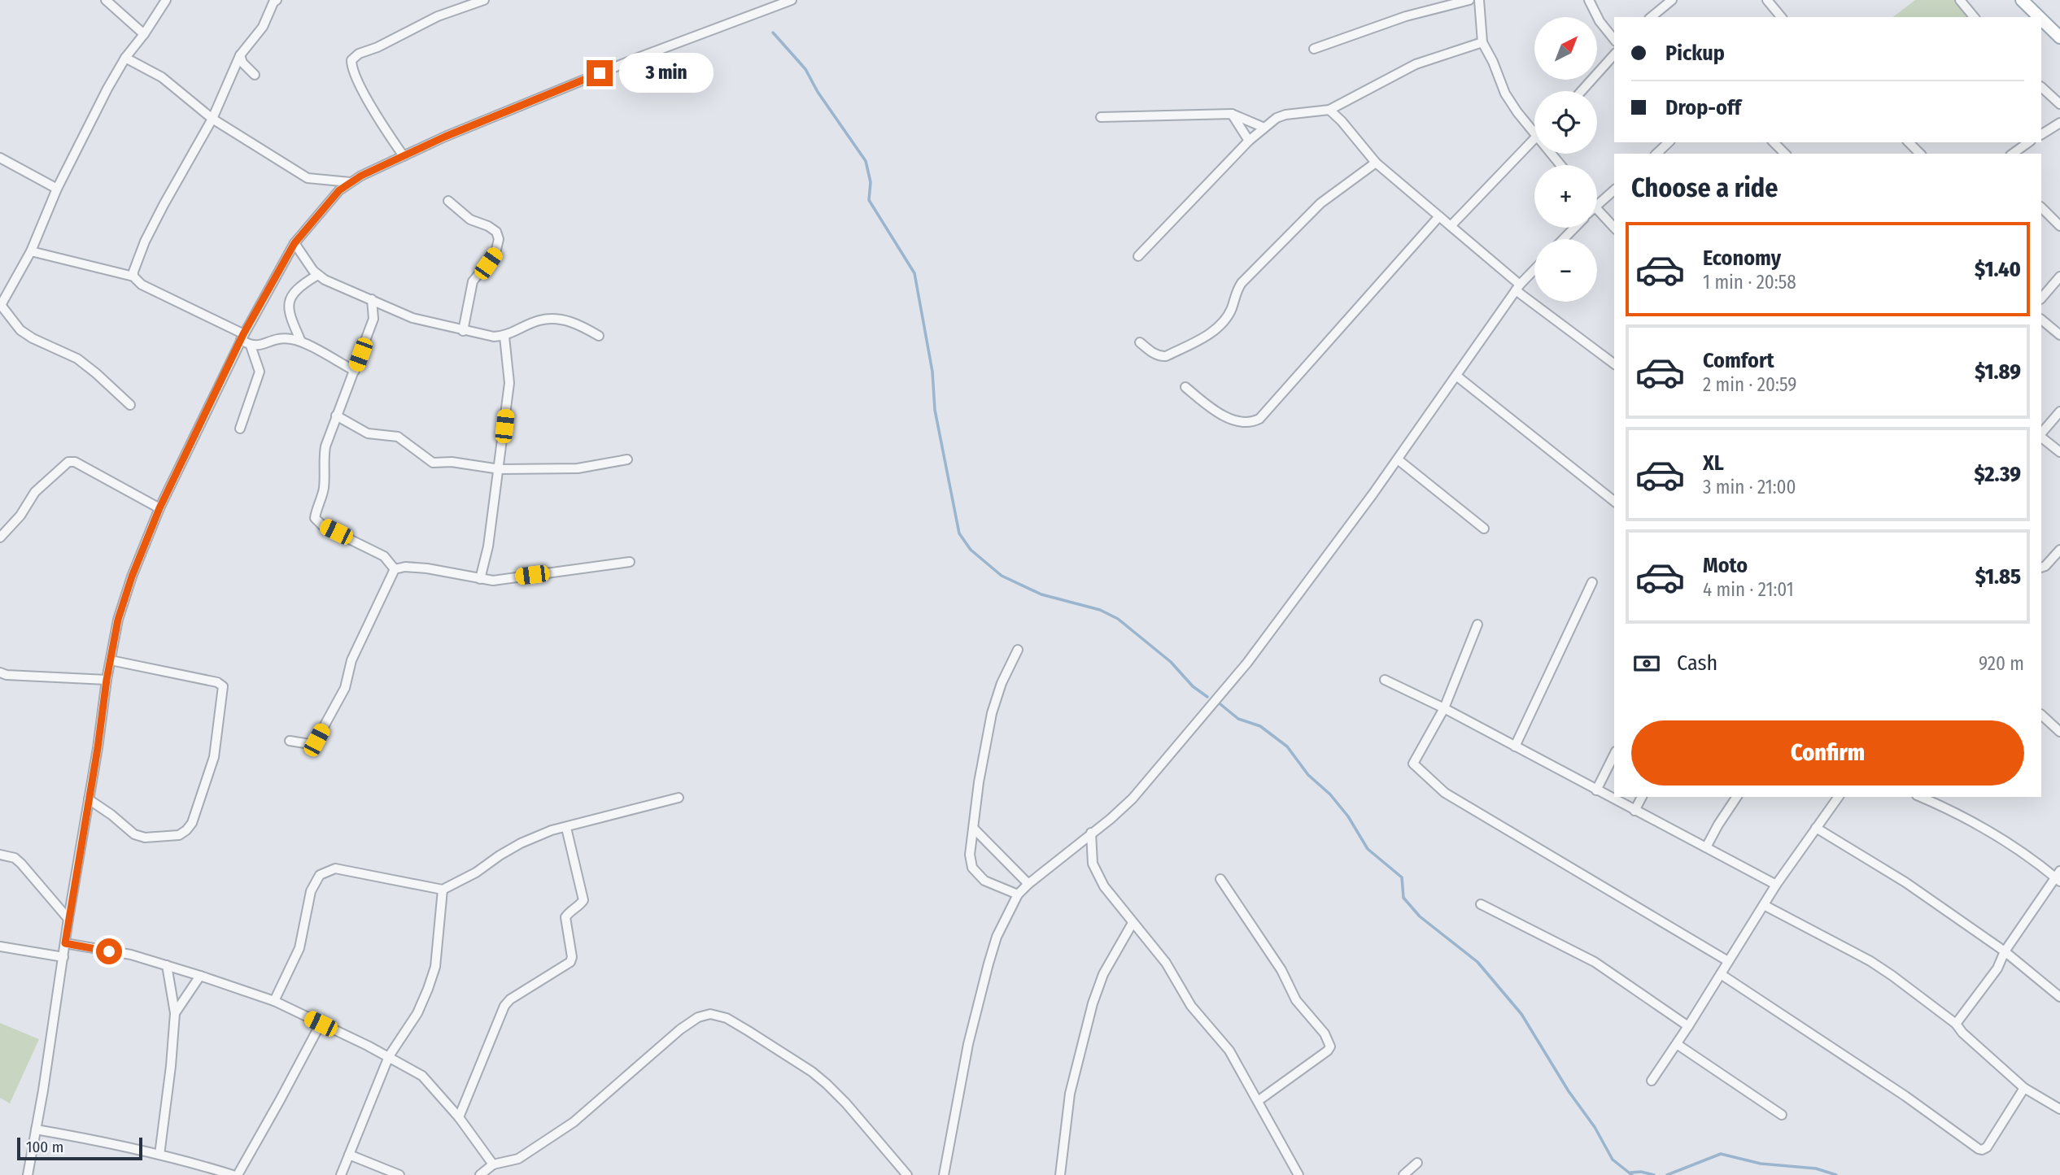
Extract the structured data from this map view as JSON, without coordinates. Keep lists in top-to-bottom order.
{
  "scale_bar": "100 m",
  "north": "top right",
  "page": {
    "map_buttons": ["+", "−"],
    "banner": ["Pickup", "Drop-off"],
    "bubble": "3 min",
    "heading": "Choose a ride",
    "list": [
      {
        "name": "Economy",
        "note": "1 min · 20:58",
        "value": "$1.40"
      },
      {
        "name": "Comfort",
        "note": "2 min · 20:59",
        "value": "$1.89"
      },
      {
        "name": "XL",
        "note": "3 min · 21:00",
        "value": "$2.39"
      },
      {
        "name": "Moto",
        "note": "4 min · 21:01",
        "value": "$1.85"
      }
    ],
    "pay": ["Cash", "920 m"],
    "buttons": "Confirm",
    "scale": "100 m"
  }
}
